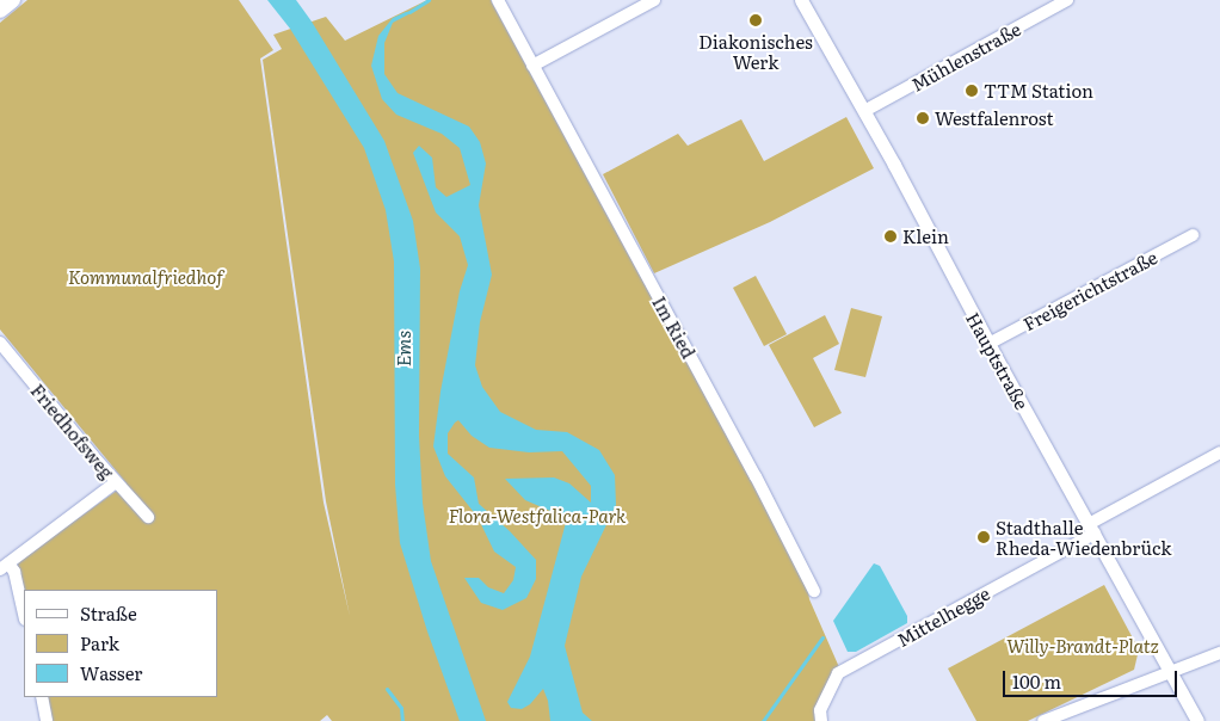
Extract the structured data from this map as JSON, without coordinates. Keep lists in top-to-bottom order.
{
  "streets": {
    "street": [
      "Mühlenstraße",
      "Freigerichtstraße",
      "Im Ried",
      "Hauptstraße",
      "Friedhofsweg",
      "Mittelhegge"
    ]
  },
  "crossings": [
    ["Mühlenstraße", "Hauptstraße"],
    ["Freigerichtstraße", "Hauptstraße"],
    ["Hauptstraße", "Mittelhegge"]
  ],
  "water": ["Ems"],
  "parks": ["Kommunalfriedhof", "Flora-Westfalica-Park", "Willy-Brandt-Platz"],
  "places": [
    "Diakonisches Werk",
    "TTM Station",
    "Westfalenrost",
    "Klein",
    "Stadthalle Rheda-Wiedenbrück"
  ],
  "legend": ["Straße", "Park", "Wasser"],
  "scale_bar": "100 m"
}
